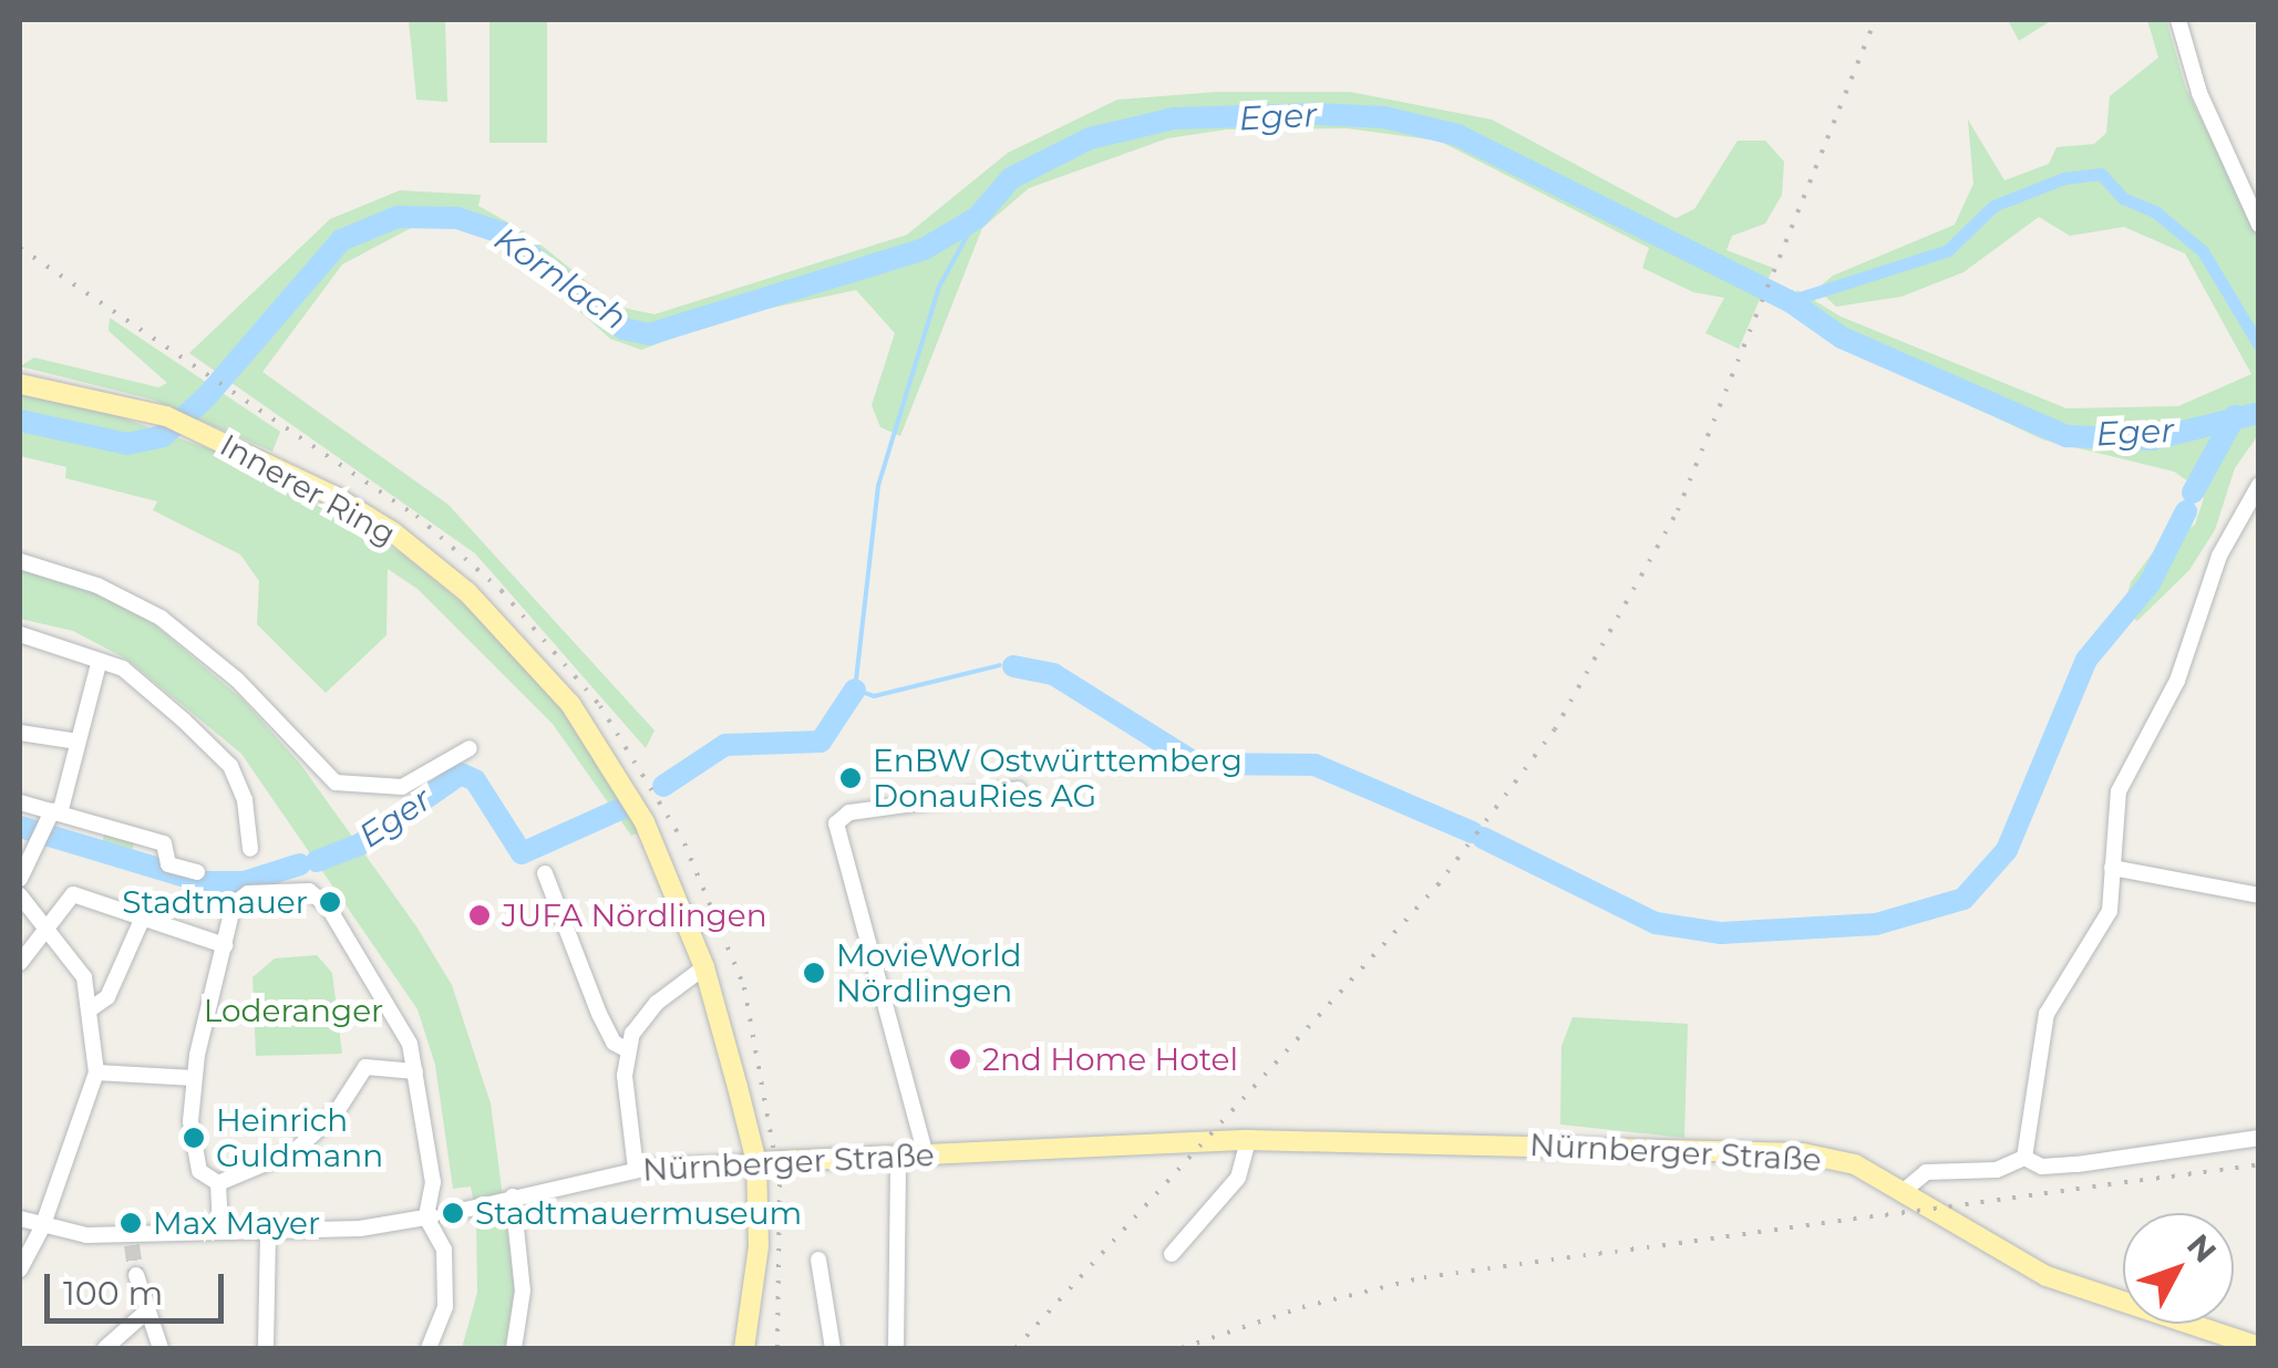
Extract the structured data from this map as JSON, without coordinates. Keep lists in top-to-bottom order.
{
  "streets": {
    "main road": ["Innerer Ring", "Nürnberger Straße"]
  },
  "crossings": [
    ["Innerer Ring", "Nürnberger Straße"]
  ],
  "water": ["Eger", "Kornlach"],
  "parks": ["Loderanger"],
  "places": [
    "EnBW Ostwürttemberg DonauRies AG",
    "Stadtmauer",
    "JUFA Nördlingen",
    "MovieWorld Nördlingen",
    "2nd Home Hotel",
    "Heinrich Guldmann",
    "Stadtmauermuseum",
    "Max Mayer"
  ],
  "scale_bar": "100 m",
  "north": "top right"
}
